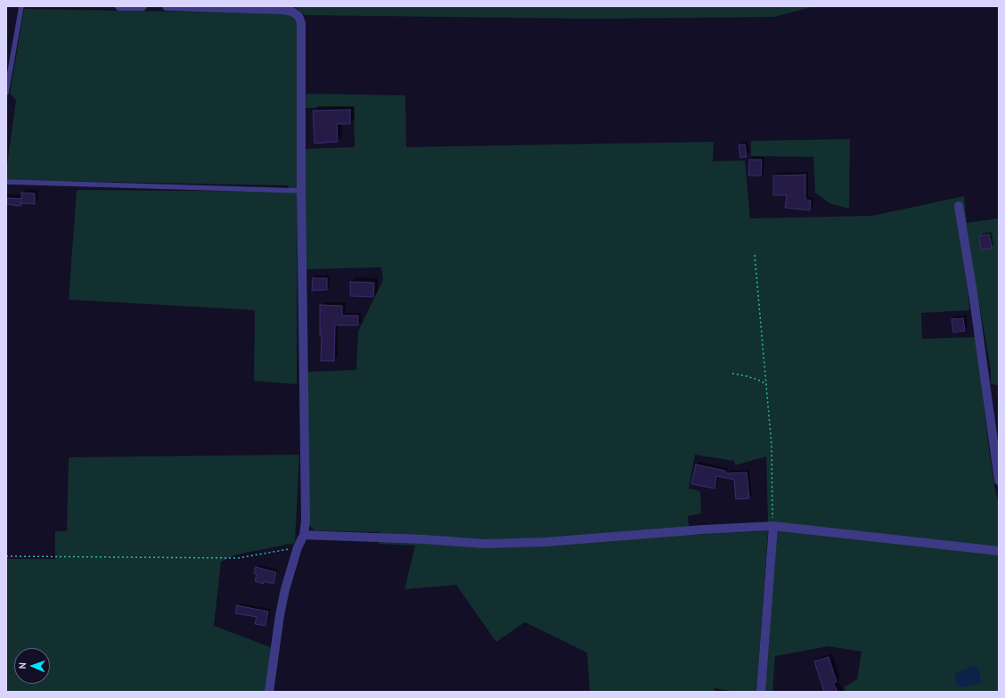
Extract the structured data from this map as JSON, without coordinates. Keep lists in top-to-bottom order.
{
  "north": "left"
}
